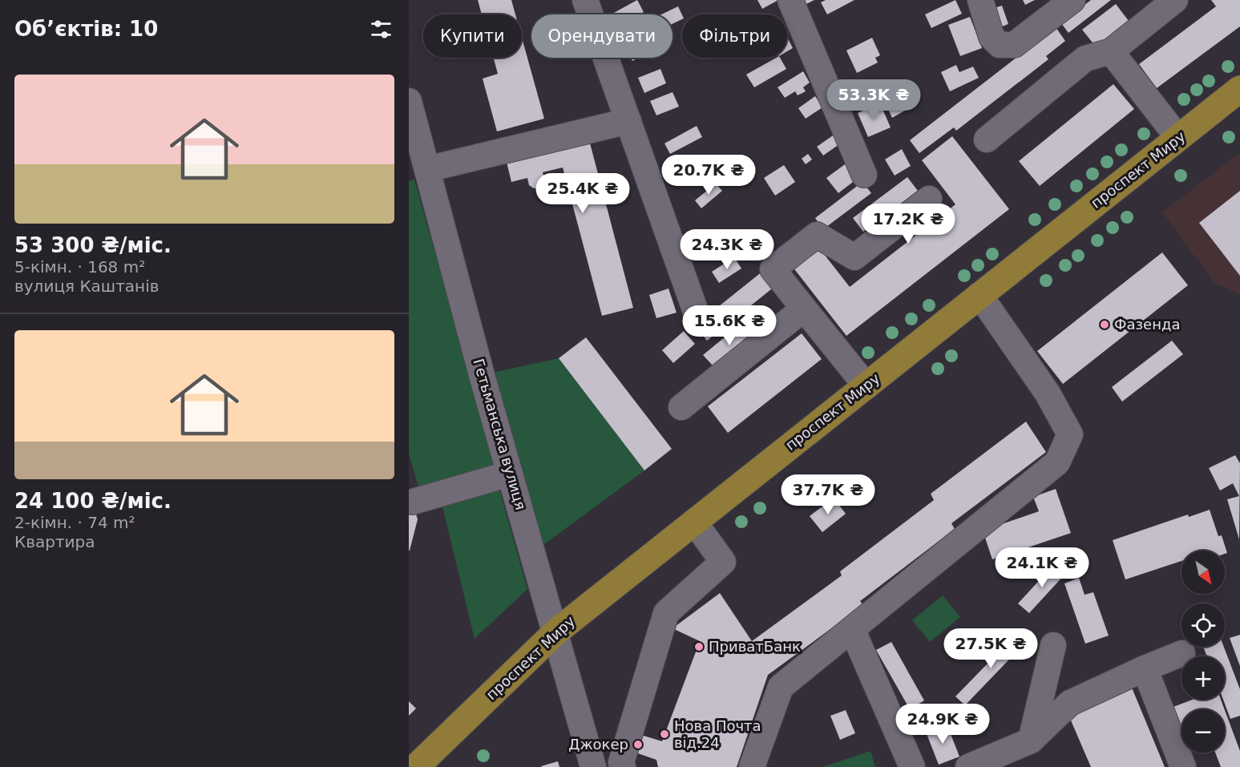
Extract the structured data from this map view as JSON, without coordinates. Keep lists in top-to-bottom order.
{
  "streets": {
    "main road": ["проспект Миру"],
    "street": ["Гетьманська вулиця"]
  },
  "crossings": [
    ["проспект Миру", "Гетьманська вулиця"]
  ],
  "places": [
    "Фазенда",
    "ПриватБанк",
    "Нова Почта від.24",
    "Джокер"
  ],
  "north": "bottom right",
  "page": {
    "heading": "Об’єктів: 10",
    "chip": ["Купити", "Орендувати", "Фільтри"],
    "list": [
      {
        "name": "53 300 ₴/міс.",
        "note": "5-кімн. · 168 m² · вулиця Каштанів"
      },
      {
        "name": "24 100 ₴/міс.",
        "note": "2-кімн. · 74 m² · Квартира"
      }
    ],
    "price": [
      "53.3K ₴",
      "20.7K ₴",
      "25.4K ₴",
      "17.2K ₴",
      "24.3K ₴",
      "15.6K ₴",
      "37.7K ₴",
      "24.1K ₴",
      "27.5K ₴",
      "24.9K ₴"
    ],
    "map_buttons": ["+", "−"]
  }
}
